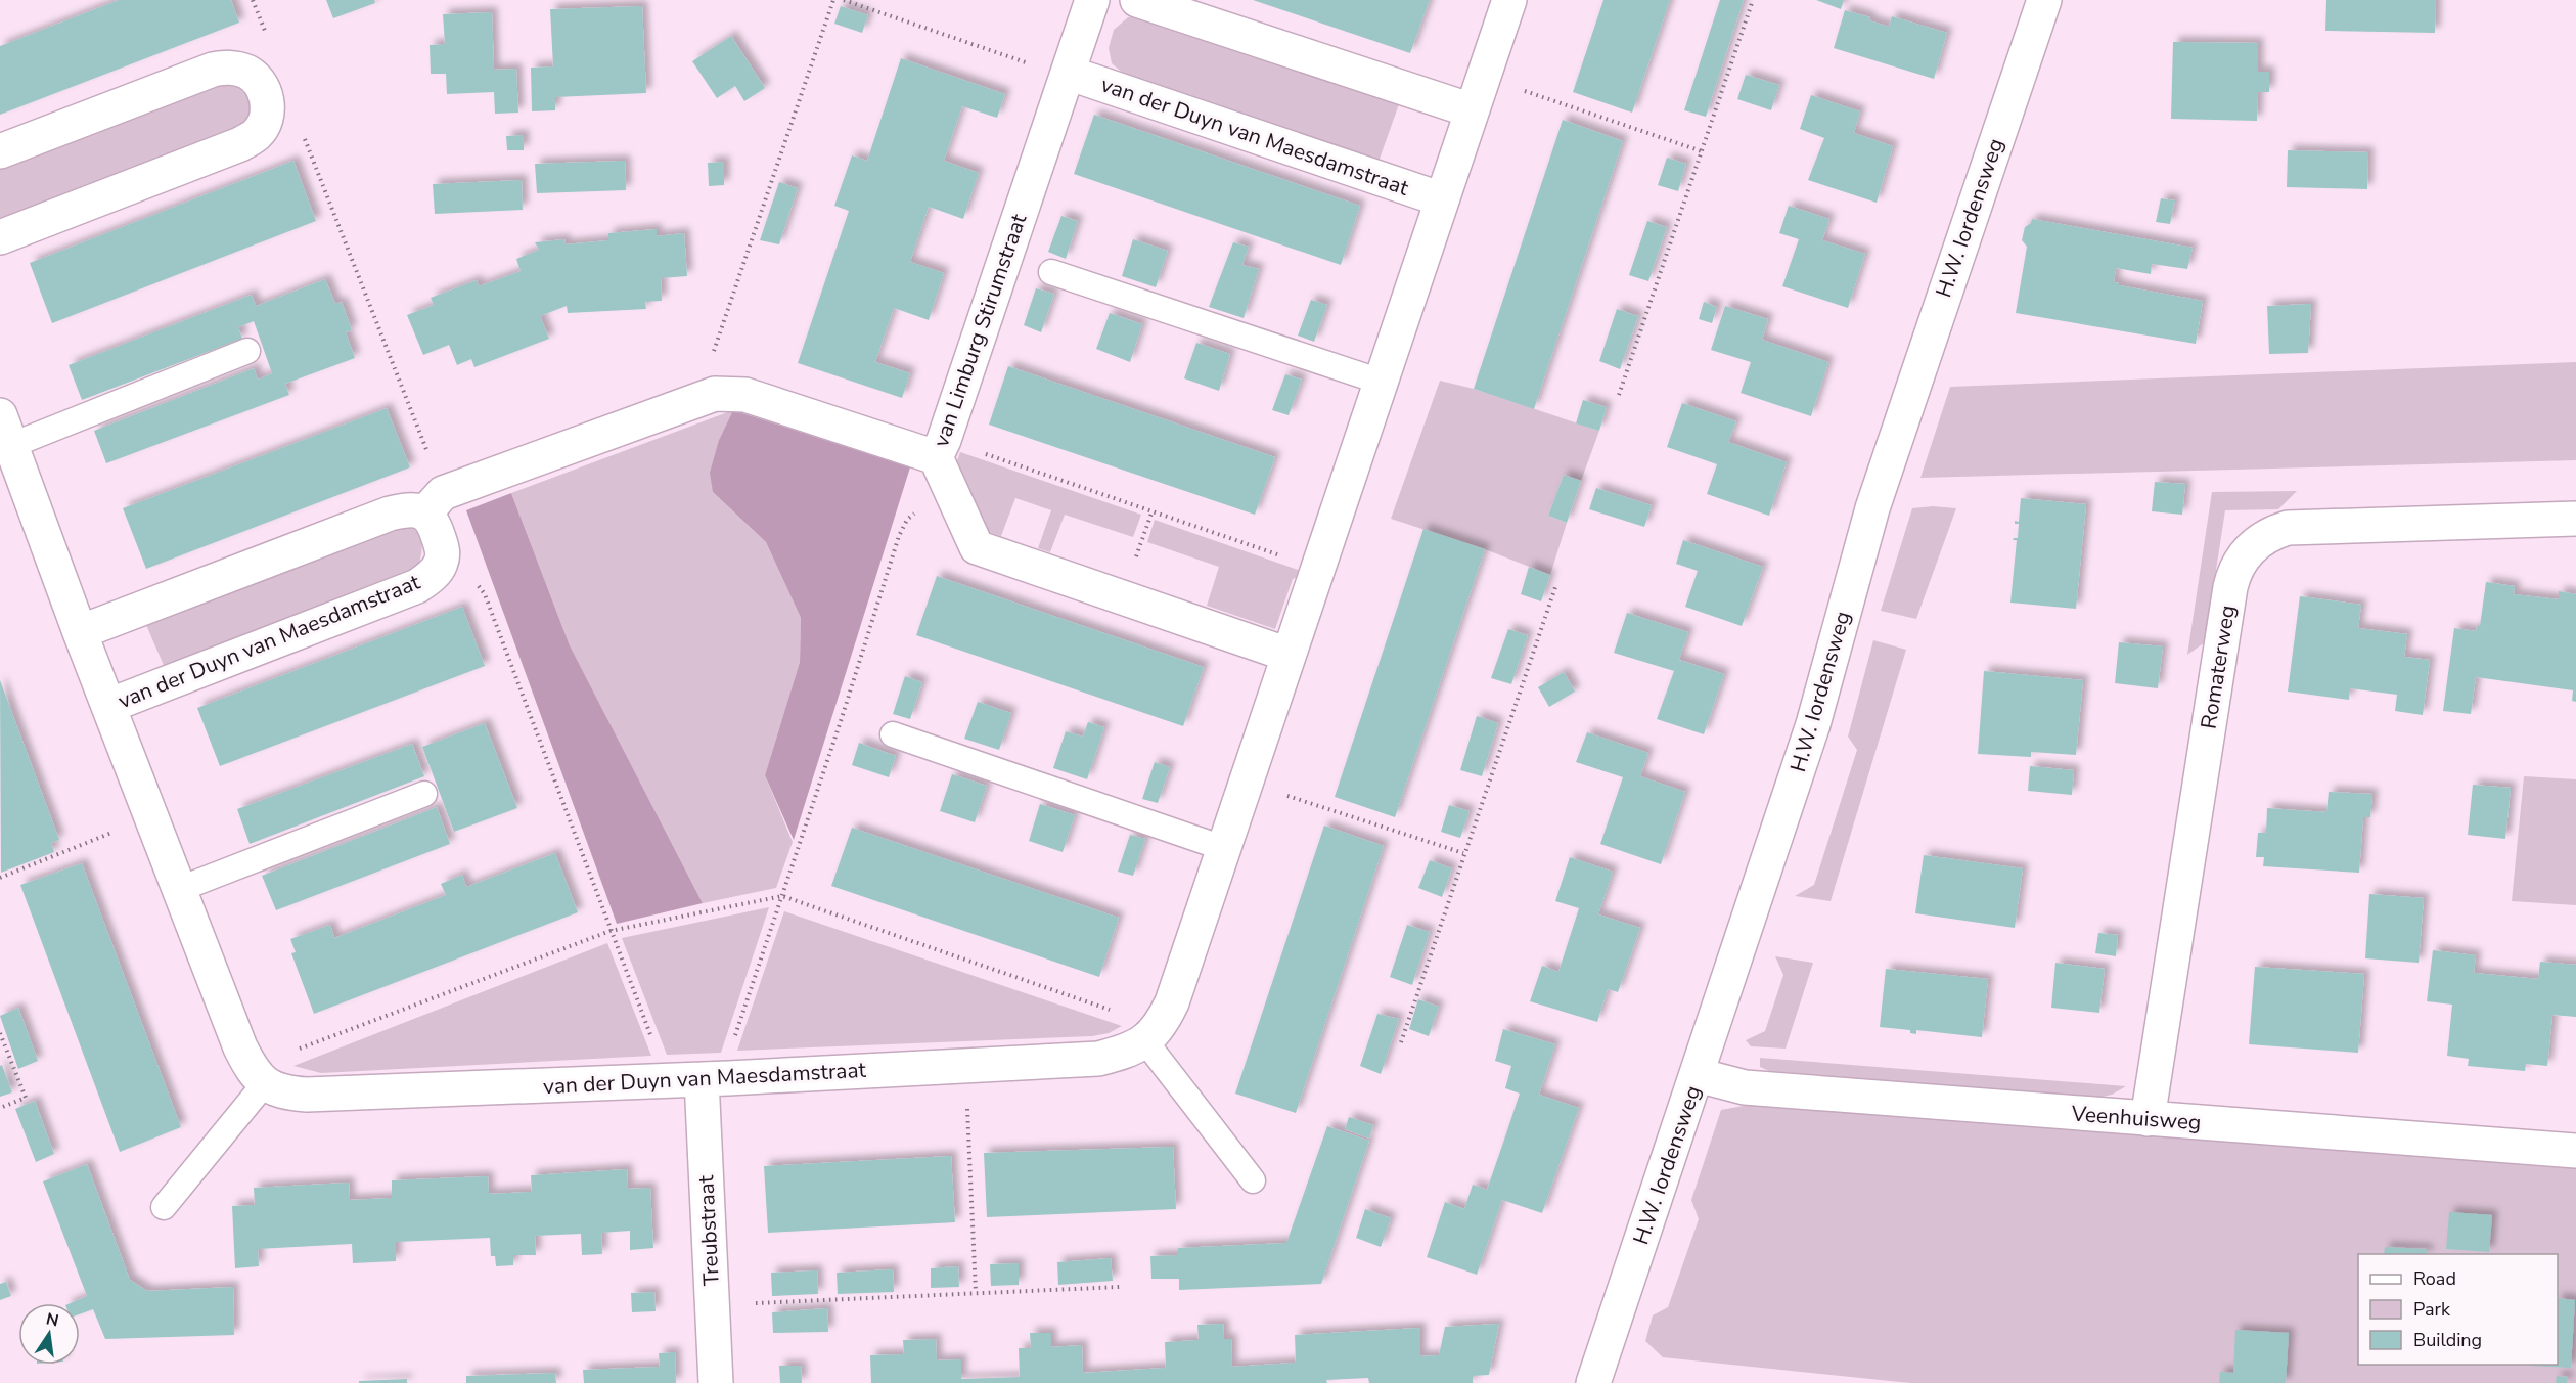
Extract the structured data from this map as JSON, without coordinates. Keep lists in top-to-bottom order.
{
  "streets": {
    "street": [
      "van der Duyn van Maesdamstraat",
      "H.W. Iordensweg",
      "van Limburg Stirumstraat",
      "Romaterweg",
      "Veenhuisweg",
      "Treubstraat"
    ]
  },
  "crossings": [
    ["van der Duyn van Maesdamstraat", "van Limburg Stirumstraat"],
    ["van der Duyn van Maesdamstraat", "Treubstraat"],
    ["H.W. Iordensweg", "Veenhuisweg"],
    ["Romaterweg", "Veenhuisweg"]
  ],
  "legend": ["Road", "Park", "Building"],
  "north": "top"
}
